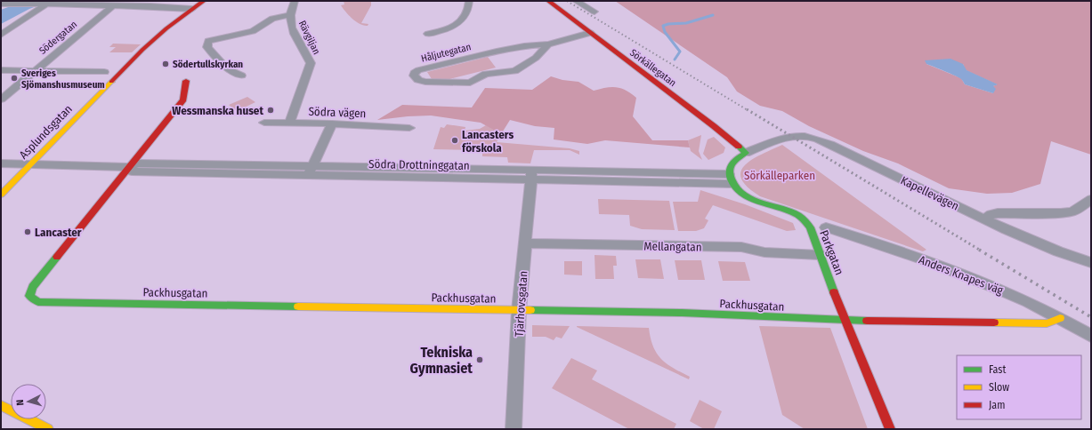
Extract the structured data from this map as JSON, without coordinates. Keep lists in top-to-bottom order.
{
  "streets": {
    "street": [
      "Södergatan",
      "Rävgiljan",
      "Håljutegatan",
      "Sörkällegatan",
      "Södra vägen",
      "Asplundsgatan",
      "Södra Drottninggatan",
      "Kapellevägen",
      "Mellangatan",
      "Parkgatan",
      "Anders Knapes väg",
      "Packhusgatan",
      "Tjärhovsgatan"
    ]
  },
  "crossings": [
    ["Rävgiljan", "Södra vägen"],
    ["Håljutegatan", "Sörkällegatan"],
    ["Sörkällegatan", "Kapellevägen"],
    ["Asplundsgatan", "Södra Drottninggatan"],
    ["Södra Drottninggatan", "Parkgatan"],
    ["Södra Drottninggatan", "Packhusgatan"],
    ["Södra Drottninggatan", "Tjärhovsgatan"],
    ["Mellangatan", "Parkgatan"],
    ["Mellangatan", "Tjärhovsgatan"],
    ["Parkgatan", "Packhusgatan"],
    ["Anders Knapes väg", "Packhusgatan"],
    ["Packhusgatan", "Tjärhovsgatan"]
  ],
  "parks": ["Sörkälleparken"],
  "places": [
    "Södertullskyrkan",
    "Sveriges Sjömanshusmuseum",
    "Wessmanska huset",
    "Lancasters förskola",
    "Lancaster",
    "Tekniska Gymnasiet"
  ],
  "legend": ["Fast", "Slow", "Jam"],
  "north": "left"
}
